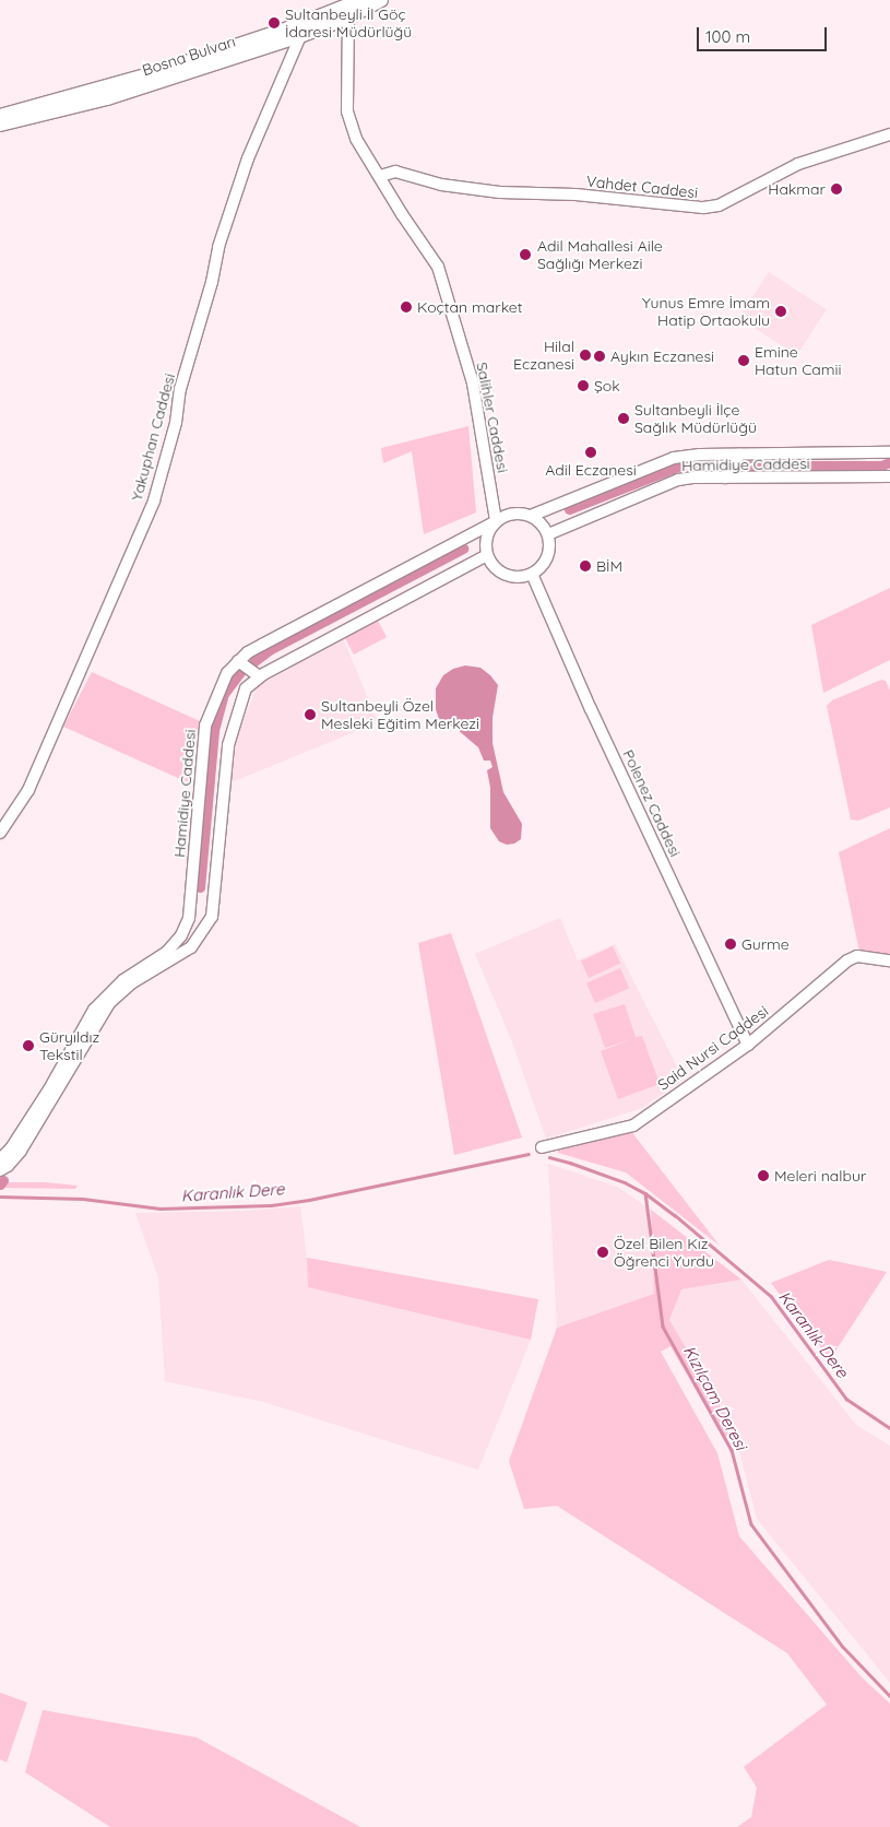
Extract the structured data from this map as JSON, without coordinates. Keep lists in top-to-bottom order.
{
  "streets": {
    "main road": ["Bosna Bulvarı"],
    "street": [
      "Vahdet Caddesi",
      "Salihler Caddesi",
      "Yakuphan Caddesi",
      "Hamidiye Caddesi",
      "Polenez Caddesi",
      "Said Nursi Caddesi"
    ]
  },
  "crossings": [
    ["Bosna Bulvarı", "Salihler Caddesi"],
    ["Bosna Bulvarı", "Yakuphan Caddesi"],
    ["Vahdet Caddesi", "Salihler Caddesi"],
    ["Salihler Caddesi", "Hamidiye Caddesi"],
    ["Salihler Caddesi", "Polenez Caddesi"],
    ["Hamidiye Caddesi", "Polenez Caddesi"],
    ["Polenez Caddesi", "Said Nursi Caddesi"]
  ],
  "water": ["Karanlık Dere", "Kızılçam Deresi"],
  "places": [
    "Sultanbeyli İl Göç İdaresi Müdürlüğü",
    "Hakmar",
    "Adil Mahallesi Aile Sağlığı Merkezi",
    "Koçtan market",
    "Yunus Emre İmam Hatip Ortaokulu",
    "Hilal Eczanesi",
    "Aykın Eczanesi",
    "Emine Hatun Camii",
    "Şok",
    "Sultanbeyli İlçe Sağlık Müdürlüğü",
    "Adil Eczanesi",
    "BİM",
    "Sultanbeyli Özel Mesleki Eğitim Merkezi",
    "Gurme",
    "Güryıldız Tekstil",
    "Meleri nalbur",
    "Özel Bilen Kız Öğrenci Yurdu"
  ],
  "scale_bar": "100 m"
}
